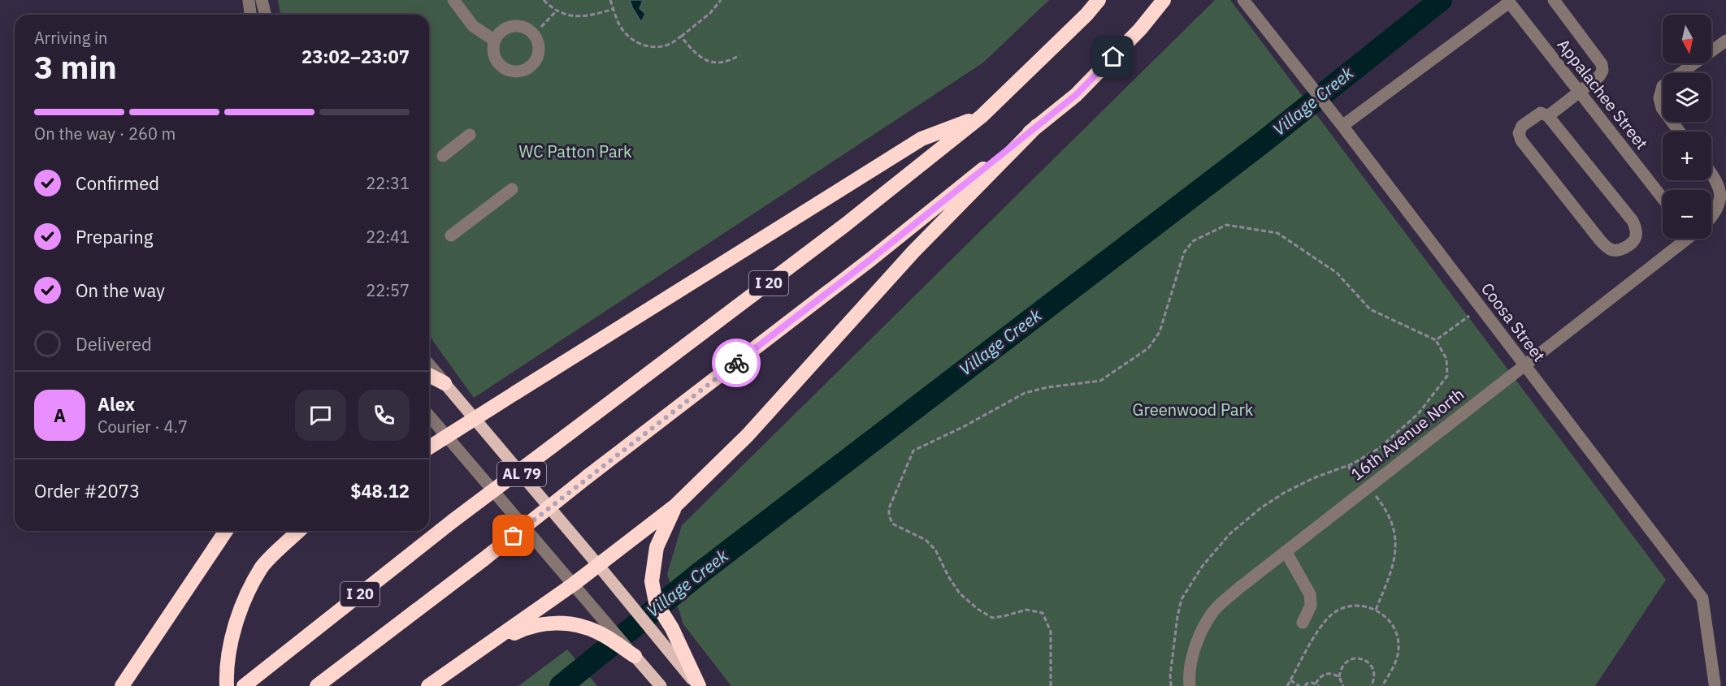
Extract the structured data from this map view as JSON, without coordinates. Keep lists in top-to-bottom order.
{
  "streets": {
    "highway": ["I 20"],
    "main road": ["AL 79"],
    "street": ["Appalachee Street", "Coosa Street", "16th Avenue North"]
  },
  "crossings": [
    ["Coosa Street", "16th Avenue North"]
  ],
  "water": ["Village Creek"],
  "parks": ["WC Patton Park", "Greenwood Park"],
  "north": "bottom",
  "page": {
    "map_buttons": ["+", "−"],
    "heading": ["3 min", "Arriving in", "23:02–23:07"],
    "panel": [
      "Alex",
      "Courier · 4.7",
      "Order #2073",
      "$48.12"
    ],
    "bar": "On the way · 260 m",
    "list": [
      ["Confirmed", "22:31"],
      ["Preparing", "22:41"],
      ["On the way", "22:57"],
      "Delivered"
    ],
    "round": "A"
  }
}
